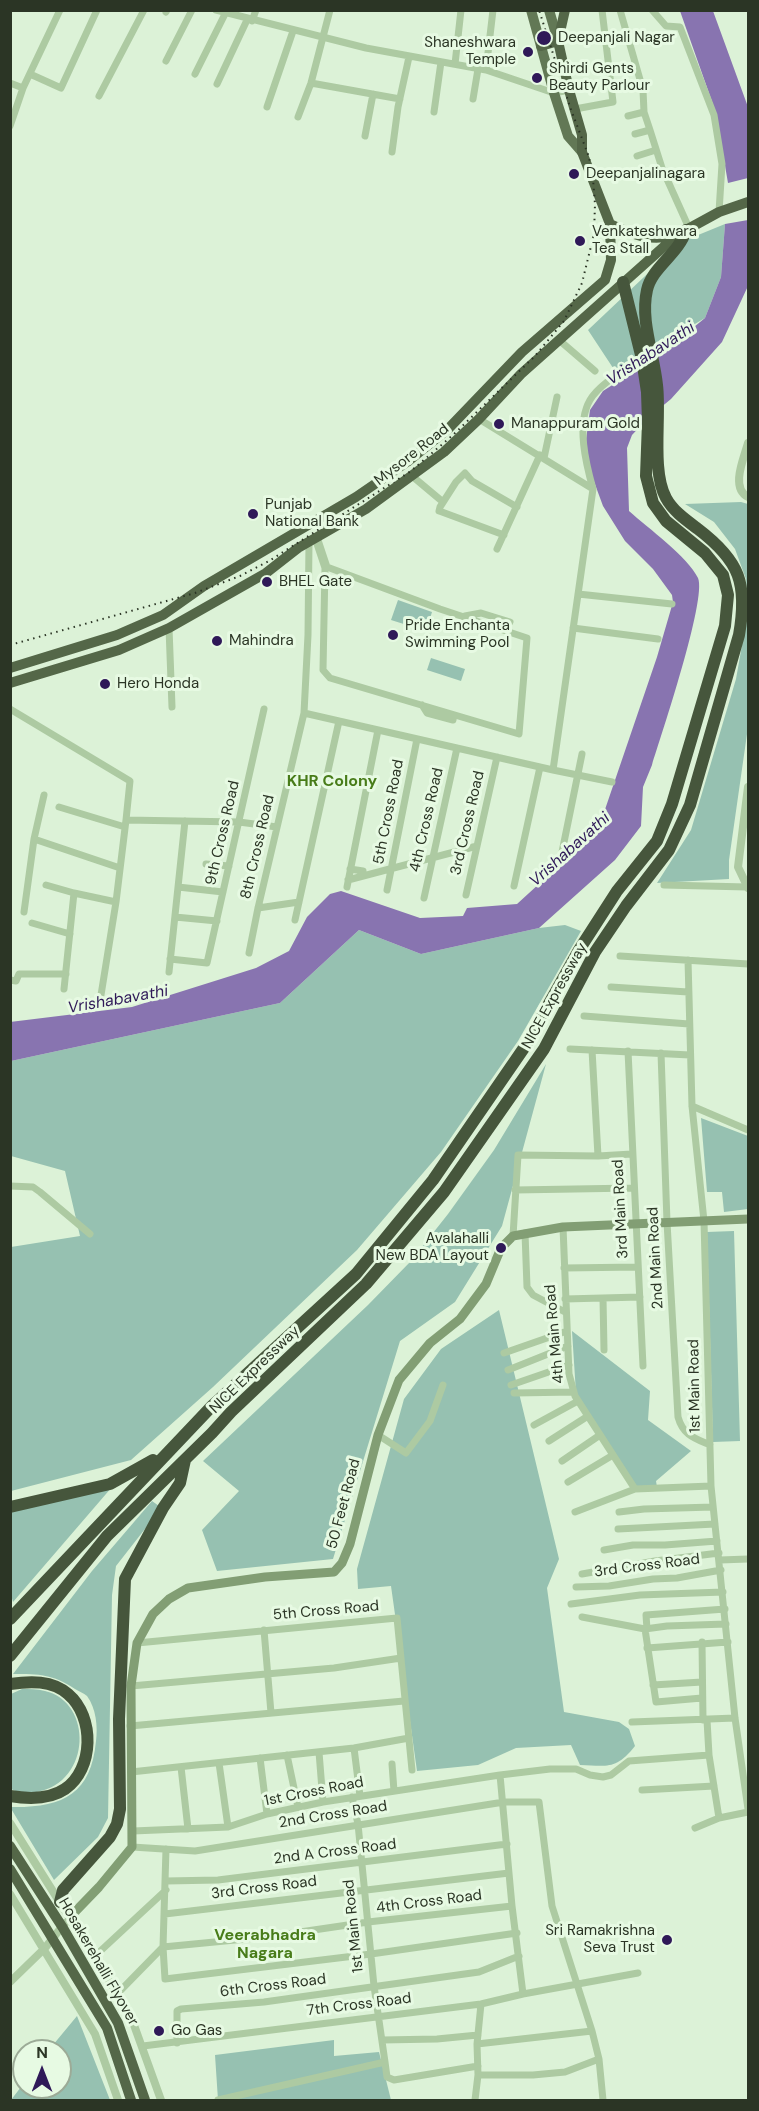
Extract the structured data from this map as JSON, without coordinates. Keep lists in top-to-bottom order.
{
  "streets": {
    "highway": ["Mysore Road", "NICE Expressway", "Hosakerehalli Flyover"],
    "main road": ["50 Feet Road"],
    "street": [
      "5th Cross Road",
      "4th Cross Road",
      "3rd Cross Road",
      "9th Cross Road",
      "8th Cross Road",
      "3rd Main Road",
      "2nd Main Road",
      "4th Main Road",
      "1st Main Road",
      "1st Cross Road",
      "2nd Cross Road",
      "2nd A Cross Road",
      "6th Cross Road",
      "7th Cross Road"
    ]
  },
  "crossings": [
    ["Mysore Road", "8th Cross Road"],
    ["Mysore Road", "NICE Expressway"],
    ["5th Cross Road", "50 Feet Road"],
    ["4th Cross Road", "1st Main Road"],
    ["3rd Cross Road", "1st Main Road"],
    ["2nd Main Road", "1st Main Road"],
    ["1st Main Road", "1st Cross Road"],
    ["1st Main Road", "2nd Cross Road"],
    ["1st Main Road", "2nd A Cross Road"],
    ["1st Main Road", "6th Cross Road"],
    ["1st Main Road", "7th Cross Road"],
    ["50 Feet Road", "1st Cross Road"],
    ["50 Feet Road", "2nd Cross Road"],
    ["2nd Cross Road", "7th Cross Road"],
    ["6th Cross Road", "7th Cross Road"]
  ],
  "districts": ["KHR Colony", "Veerabhadra Nagara"],
  "water": ["Vrishabavathi"],
  "places": [
    "Deepanjali Nagar",
    "Shaneshwara Temple",
    "Shirdi Gents Beauty Parlour",
    "Deepanjalinagara",
    "Venkateshwara Tea Stall",
    "Manappuram Gold",
    "Punjab National Bank",
    "BHEL Gate",
    "Pride Enchanta Swimming Pool",
    "Mahindra",
    "Hero Honda",
    "Avalahalli New BDA Layout",
    "Sri Ramakrishna Seva Trust",
    "Go Gas"
  ],
  "north": "top"
}
